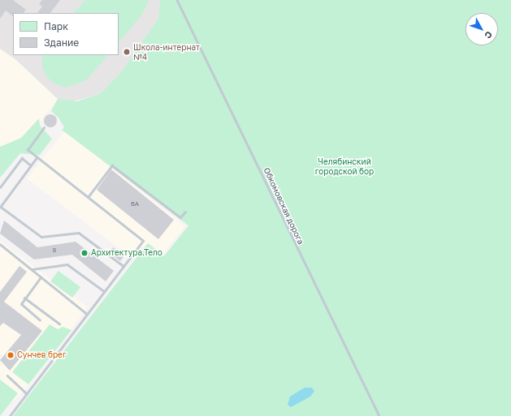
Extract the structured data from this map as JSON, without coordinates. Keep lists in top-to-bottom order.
{
  "streets": {
    "lane": ["Обкомовская дорога"]
  },
  "parks": ["Челябинский городской бор"],
  "places": ["Школа-интернат №4", "Архитектура.Тело", "Сунчев брег"],
  "house_numbers": ["6А", "8"],
  "legend": ["Парк", "Здание"],
  "north": "bottom right"
}
